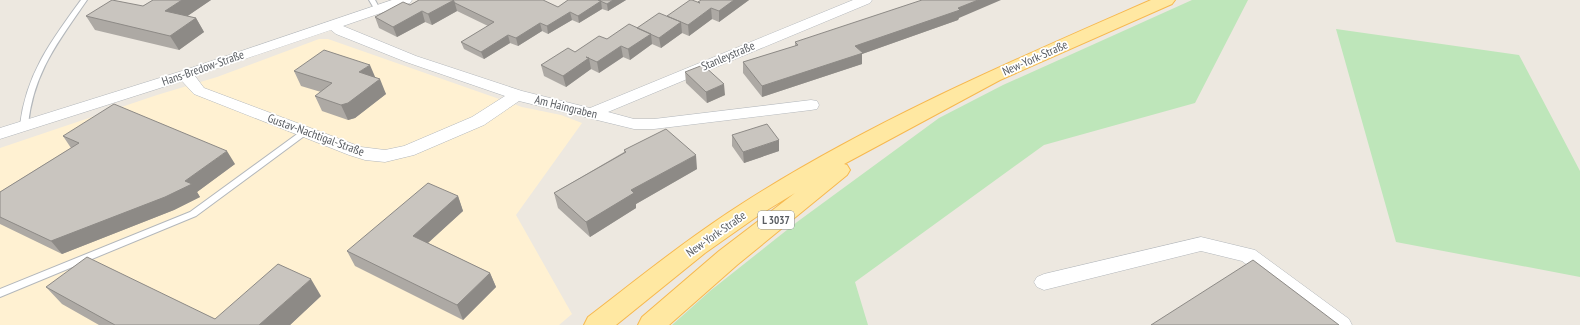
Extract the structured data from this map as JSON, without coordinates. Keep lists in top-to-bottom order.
{
  "streets": {
    "main road": ["New-York-Straße", "L 3037"],
    "street": [
      "Stanleystraße",
      "Hans-Bredow-Straße",
      "Am Haingraben",
      "Gustav-Nachtigal-Straße"
    ]
  },
  "crossings": [
    ["Stanleystraße", "Am Haingraben"],
    ["Hans-Bredow-Straße", "Am Haingraben"],
    ["Hans-Bredow-Straße", "Gustav-Nachtigal-Straße"],
    ["Am Haingraben", "Gustav-Nachtigal-Straße"]
  ]
}
